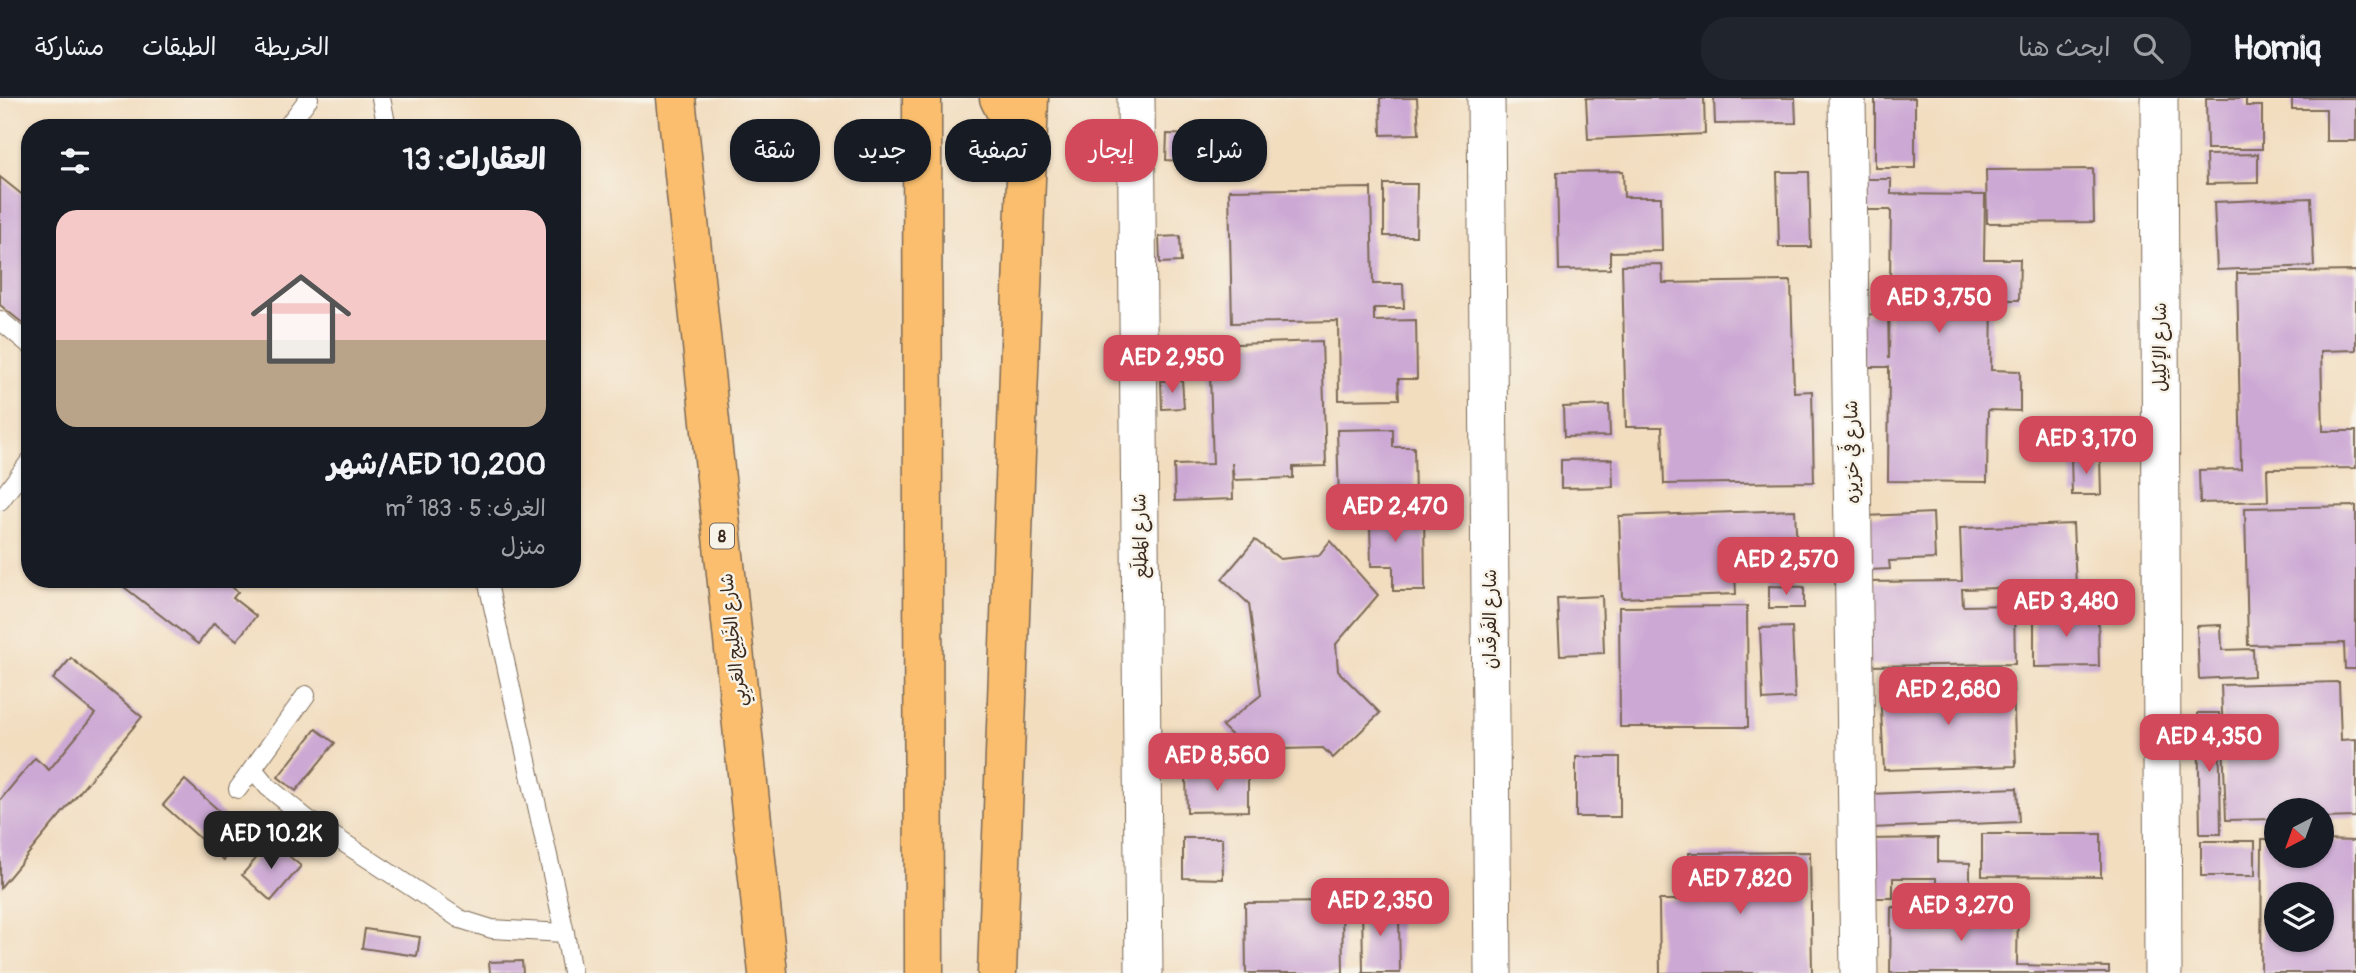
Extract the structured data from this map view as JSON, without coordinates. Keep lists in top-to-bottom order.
{
  "streets": {
    "highway": ["8", "شارع الخَلِيج العَربِي"],
    "street": [
      "شارع الإكلِيل",
      "شارع فَي خرَيزه",
      "شارع المَطلَع",
      "شارع الفَرقَدان"
    ]
  },
  "north": "bottom left",
  "page": {
    "header": "Homiq",
    "search": "ابحث هنا",
    "nav": ["الخريطة", "الطبقات", "مشاركة"],
    "chip": [
      "شراء",
      "إيجار",
      "تصفية",
      "جديد",
      "شقة"
    ],
    "heading": "العقارات: 13",
    "list": [
      {
        "name": "AED 10,200/شهر",
        "note": "الغرف: 5 · 183 m² · منزل"
      }
    ],
    "price": [
      "AED 3,750",
      "AED 2,950",
      "AED 3,170",
      "AED 2,470",
      "AED 2,570",
      "AED 3,480",
      "AED 2,680",
      "AED 4,350",
      "AED 8,560",
      "AED 10.2K",
      "AED 7,820",
      "AED 2,350",
      "AED 3,270"
    ]
  }
}
